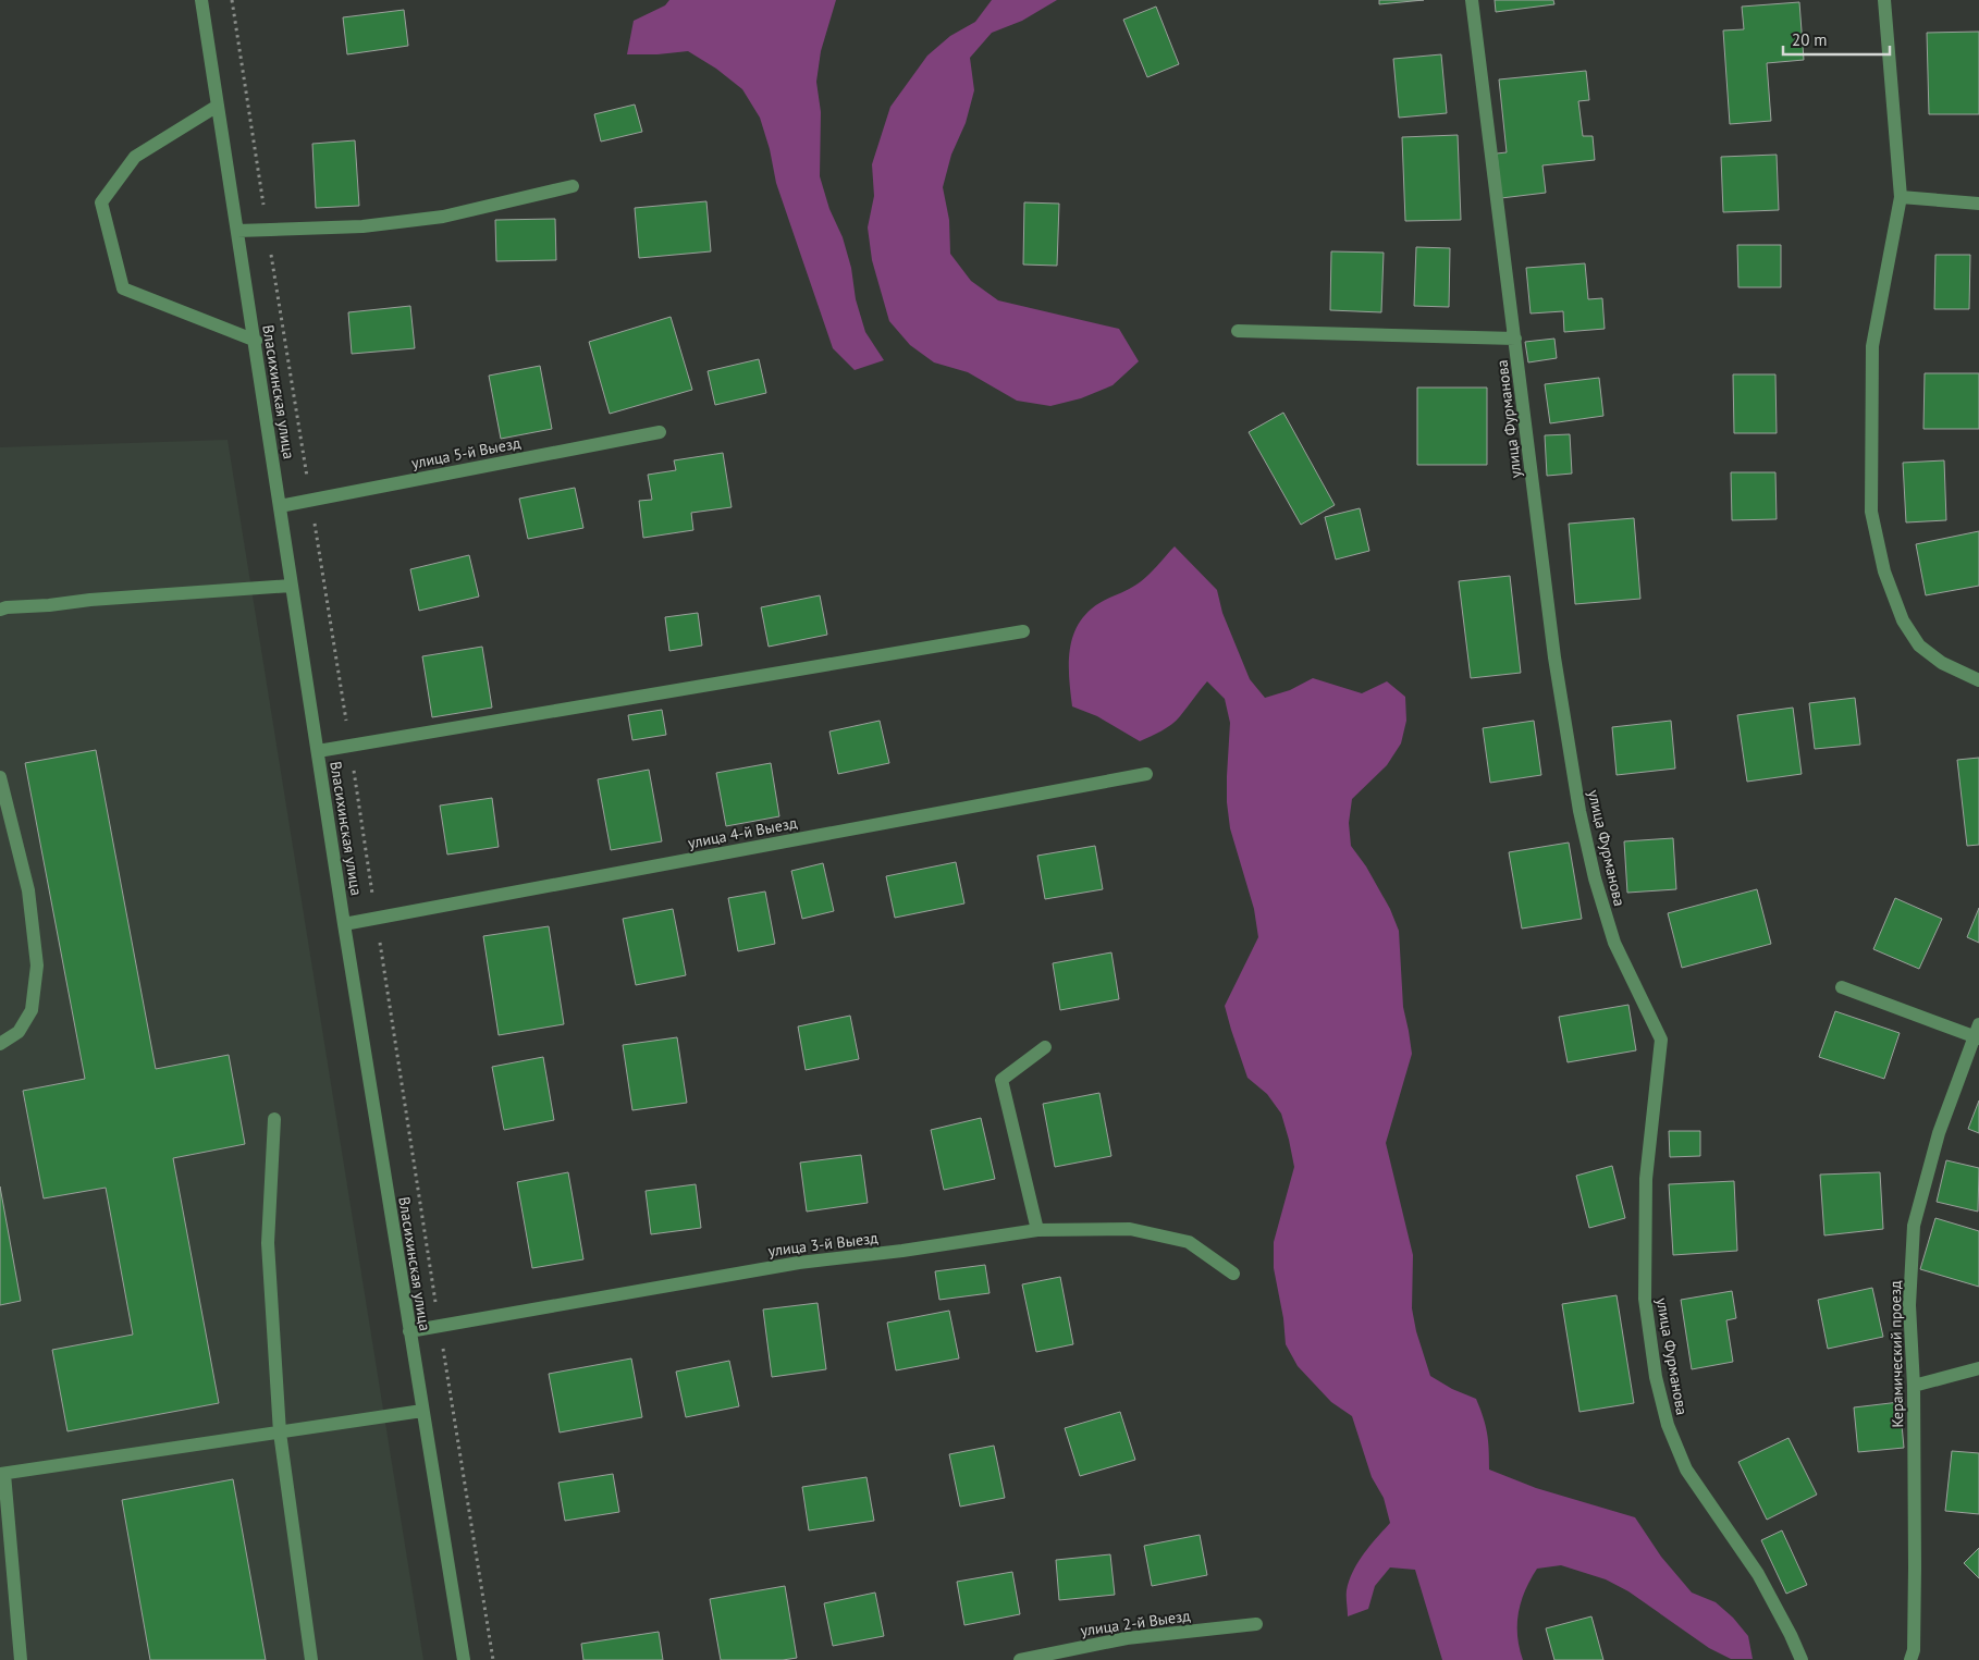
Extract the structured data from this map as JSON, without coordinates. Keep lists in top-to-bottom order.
{
  "streets": {
    "street": [
      "Власихинская улица",
      "улица Фурманова",
      "улица 5-й Выезд",
      "улица 4-й Выезд",
      "улица 3-й Выезд",
      "Керамический проезд",
      "улица 2-й Выезд"
    ]
  },
  "crossings": [
    ["Власихинская улица", "улица 5-й Выезд"],
    ["Власихинская улица", "улица 4-й Выезд"],
    ["Власихинская улица", "улица 3-й Выезд"]
  ],
  "scale_bar": "20 m"
}
